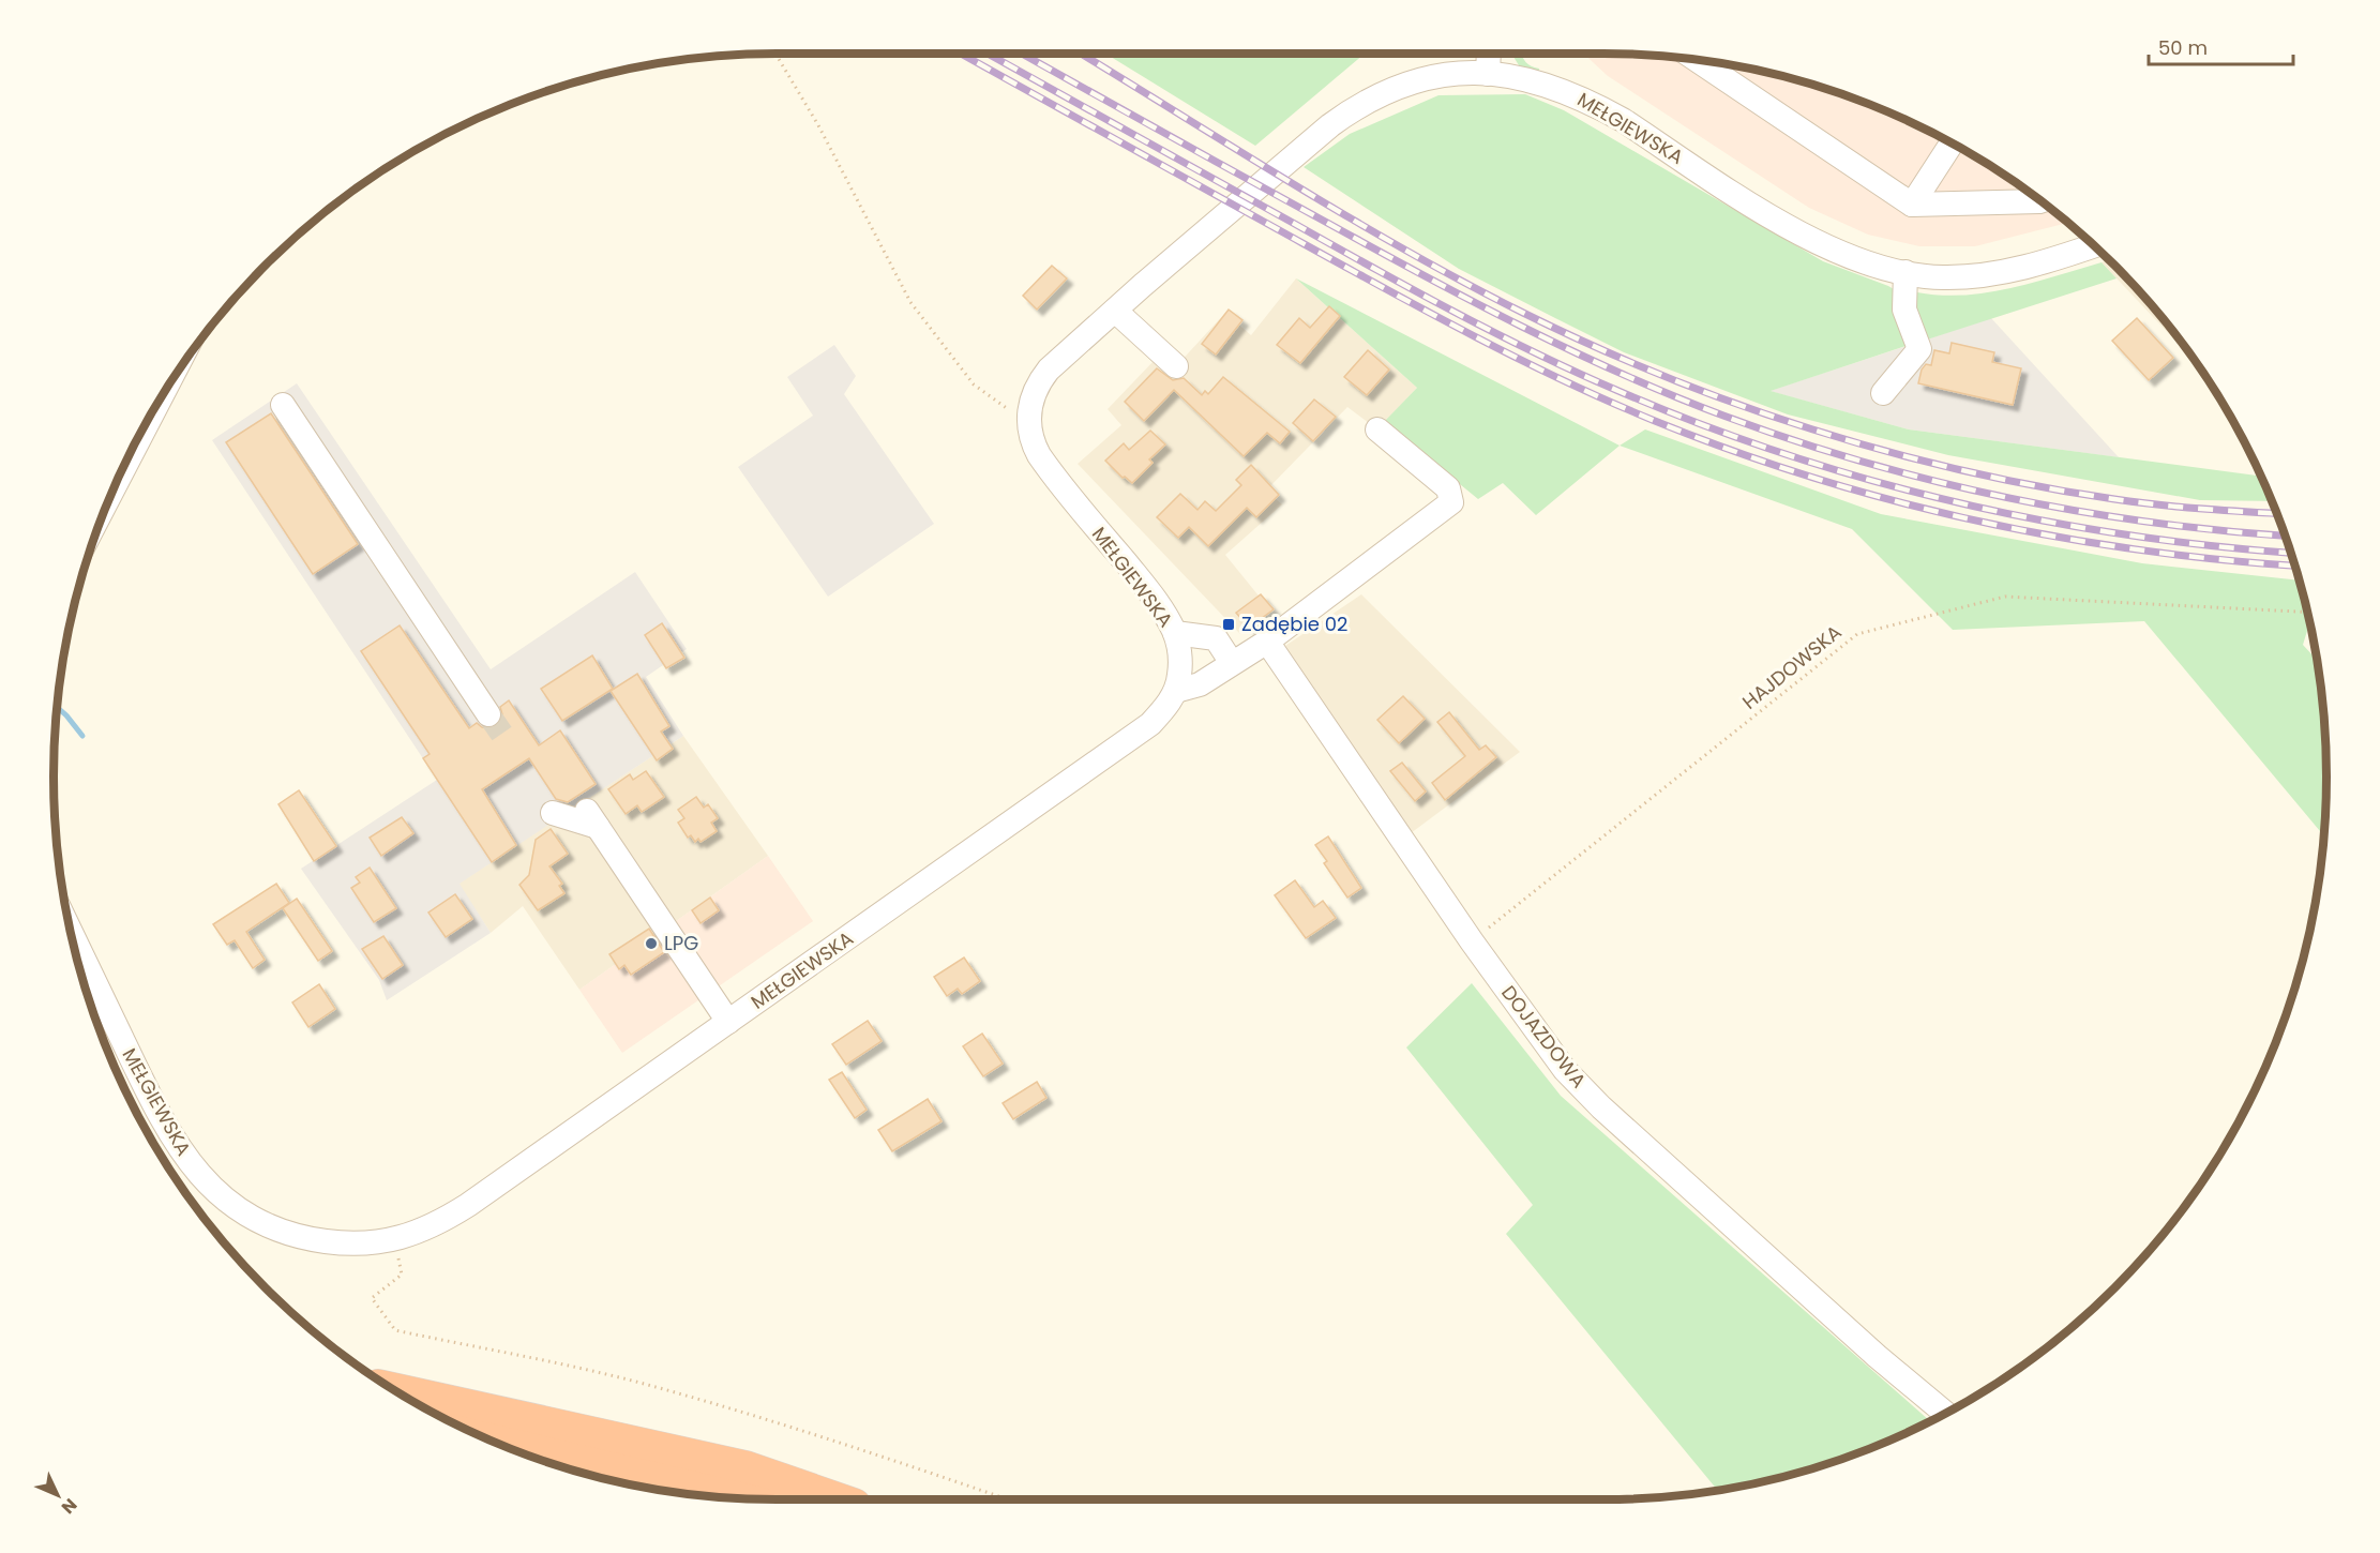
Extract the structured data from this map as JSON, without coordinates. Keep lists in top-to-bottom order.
{
  "streets": {
    "street": ["MEŁGIEWSKA", "DOJAZDOWA"],
    "path": ["HAJDOWSKA"]
  },
  "crossings": [
    ["HAJDOWSKA", "DOJAZDOWA"]
  ],
  "places": {
    "transit": ["Zadębie 02"],
    "other": ["LPG"]
  },
  "scale_bar": "50 m",
  "north": "bottom right"
}
